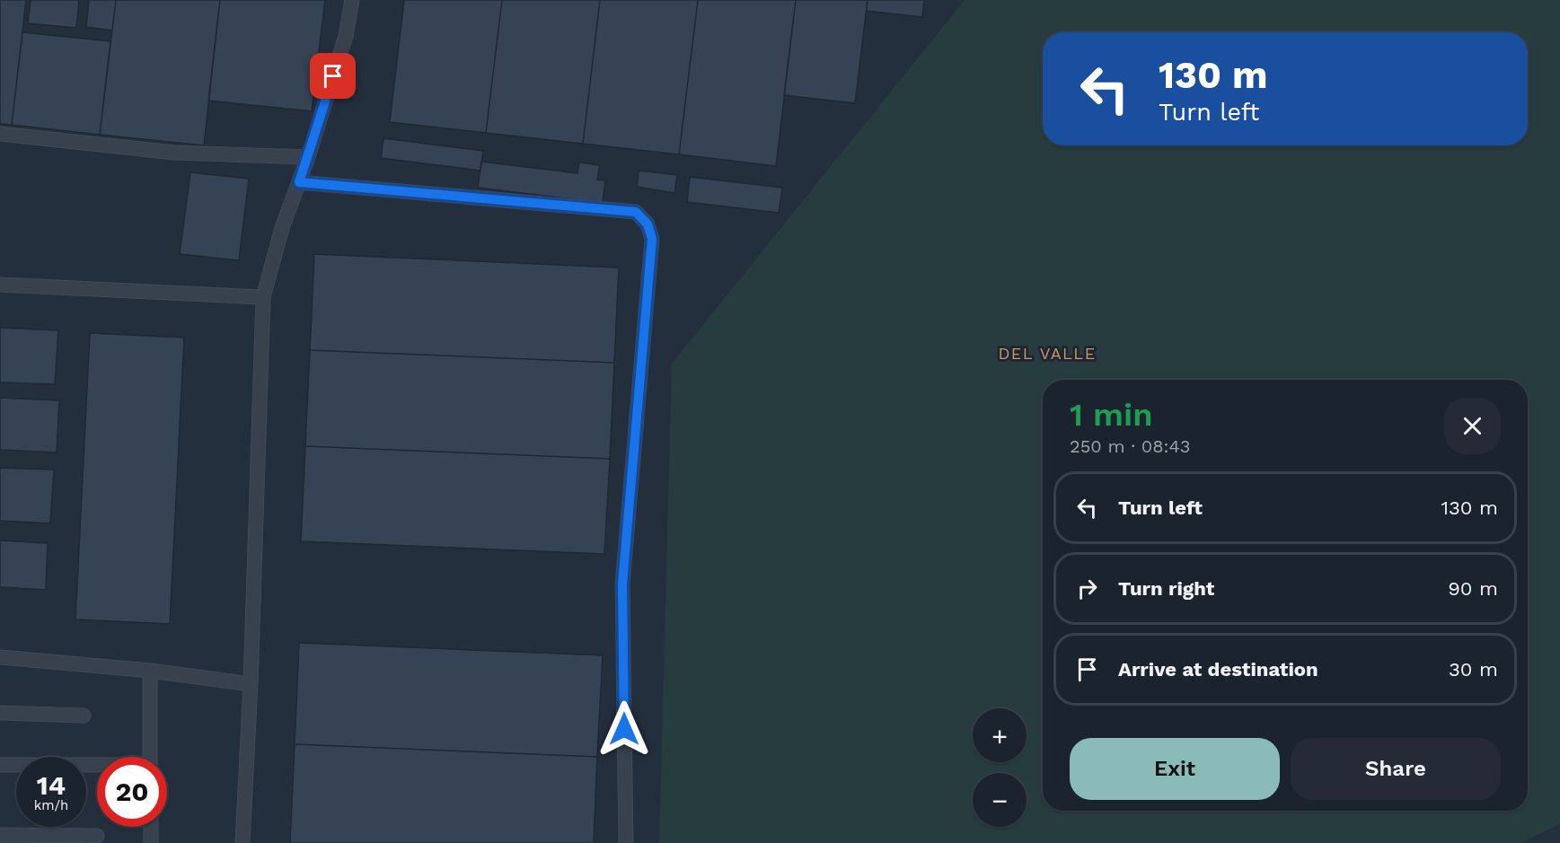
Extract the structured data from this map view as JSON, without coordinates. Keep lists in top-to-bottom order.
{
  "districts": ["DEL VALLE"],
  "page": {
    "turn": ["130 m", "Turn left"],
    "heading": ["1 min", "250 m · 08:43"],
    "list": [
      {
        "name": "Turn left",
        "value": "130 m"
      },
      {
        "name": "Turn right",
        "value": "90 m"
      },
      {
        "name": "Arrive at destination",
        "value": "30 m"
      }
    ],
    "map_buttons": ["+", "−"],
    "buttons": ["Exit", "Share"],
    "speed": "14 km/h",
    "limit": "20"
  }
}
